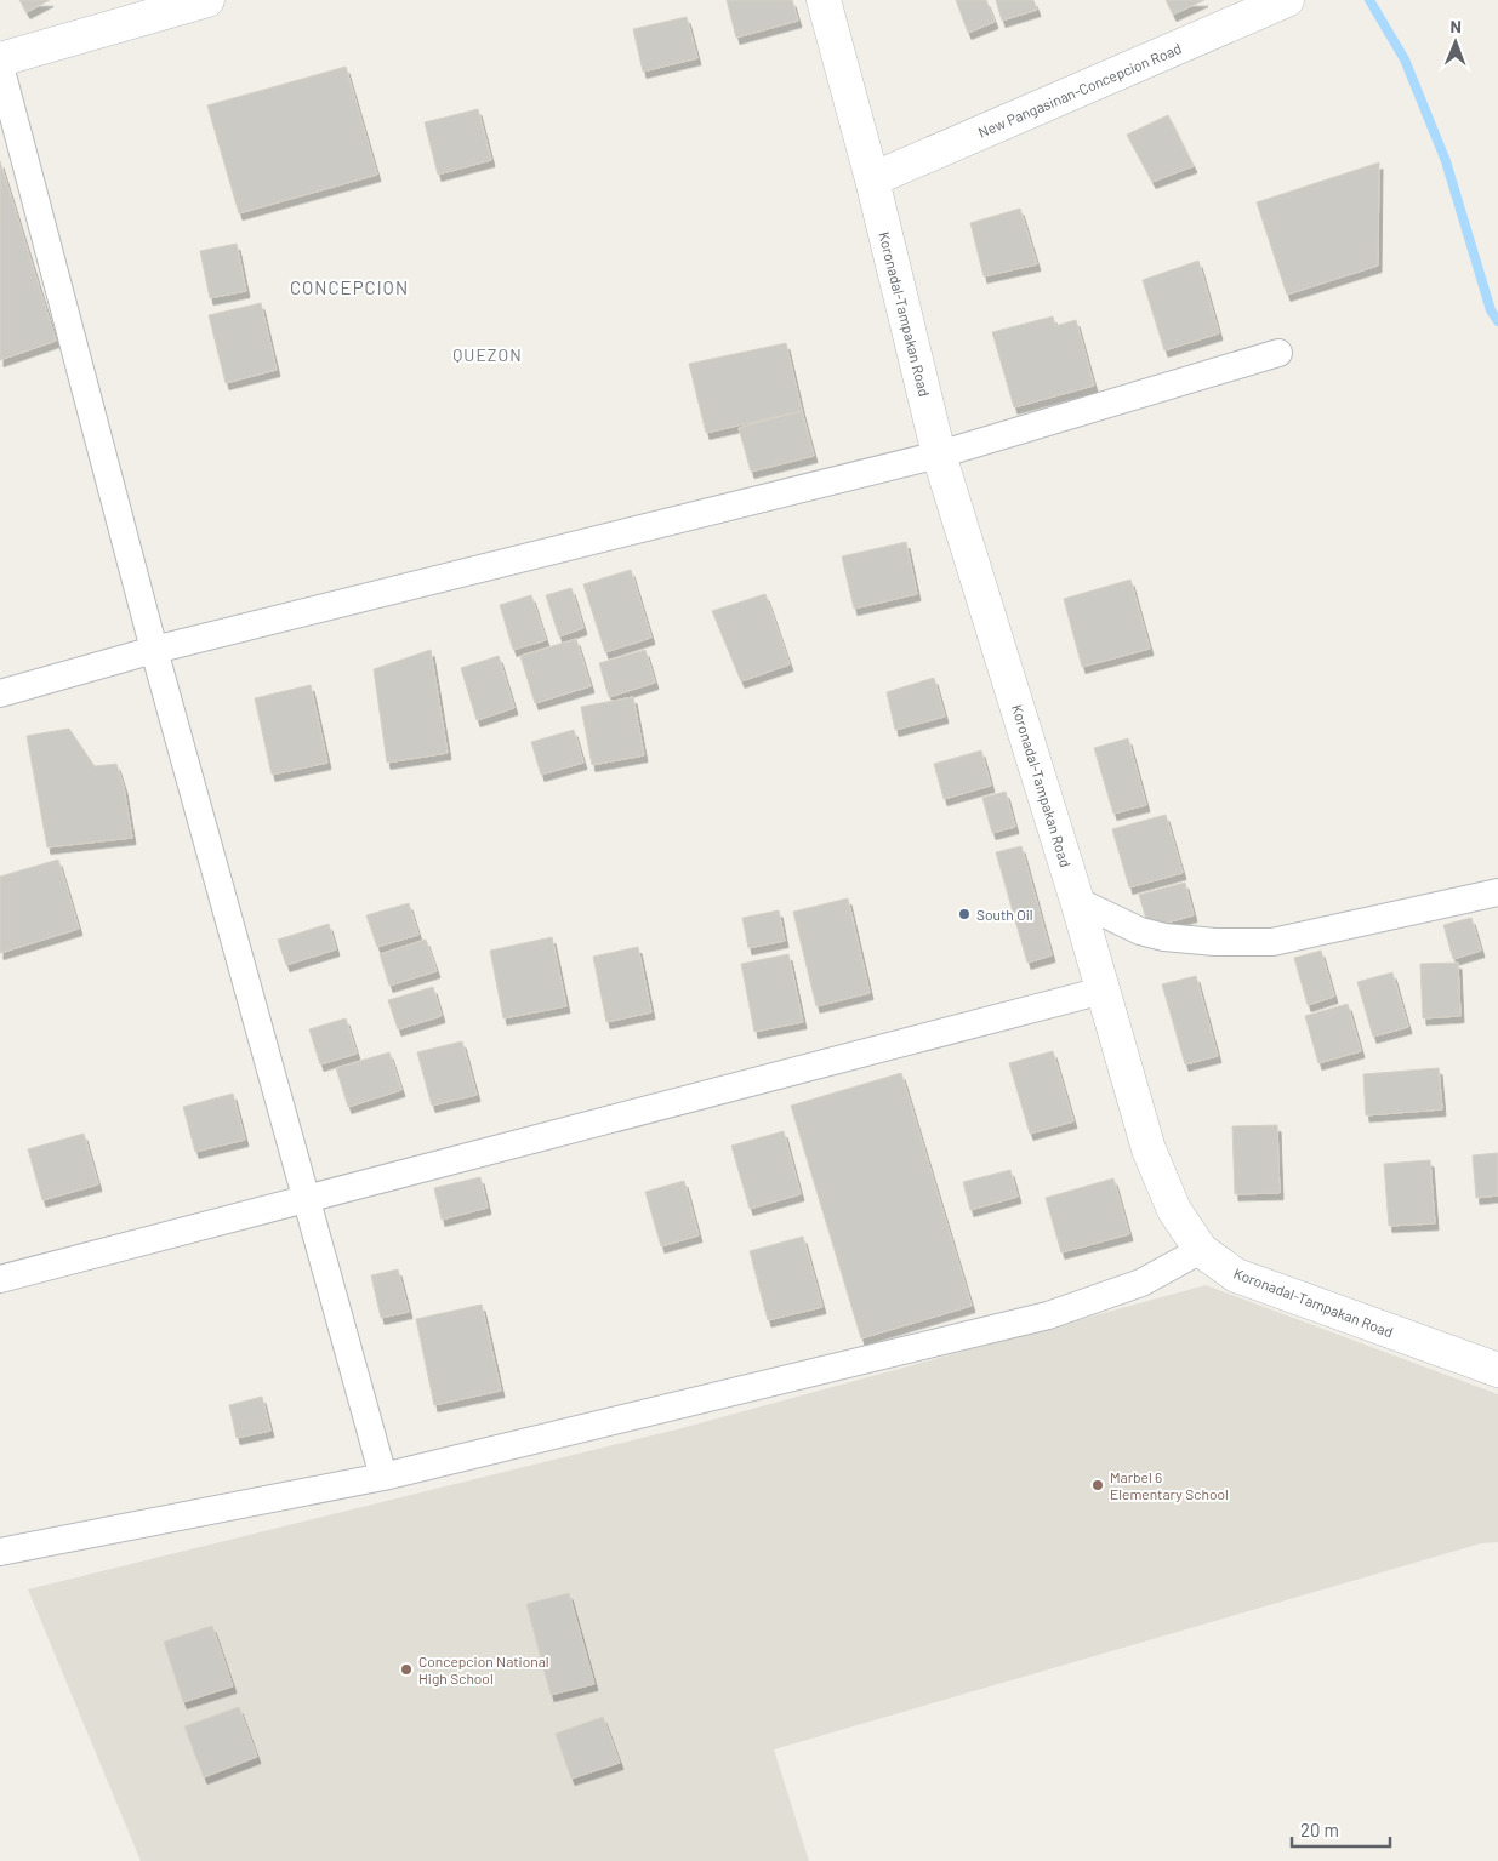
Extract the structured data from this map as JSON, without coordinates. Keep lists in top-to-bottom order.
{
  "streets": {
    "main road": ["New Pangasinan-Concepcion Road", "Koronadal-Tampakan Road"]
  },
  "crossings": [
    ["New Pangasinan-Concepcion Road", "Koronadal-Tampakan Road"]
  ],
  "districts": ["CONCEPCION", "QUEZON"],
  "places": ["South Oil", "Marbel 6 Elementary School", "Concepcion National High School"],
  "scale_bar": "20 m",
  "north": "top"
}
